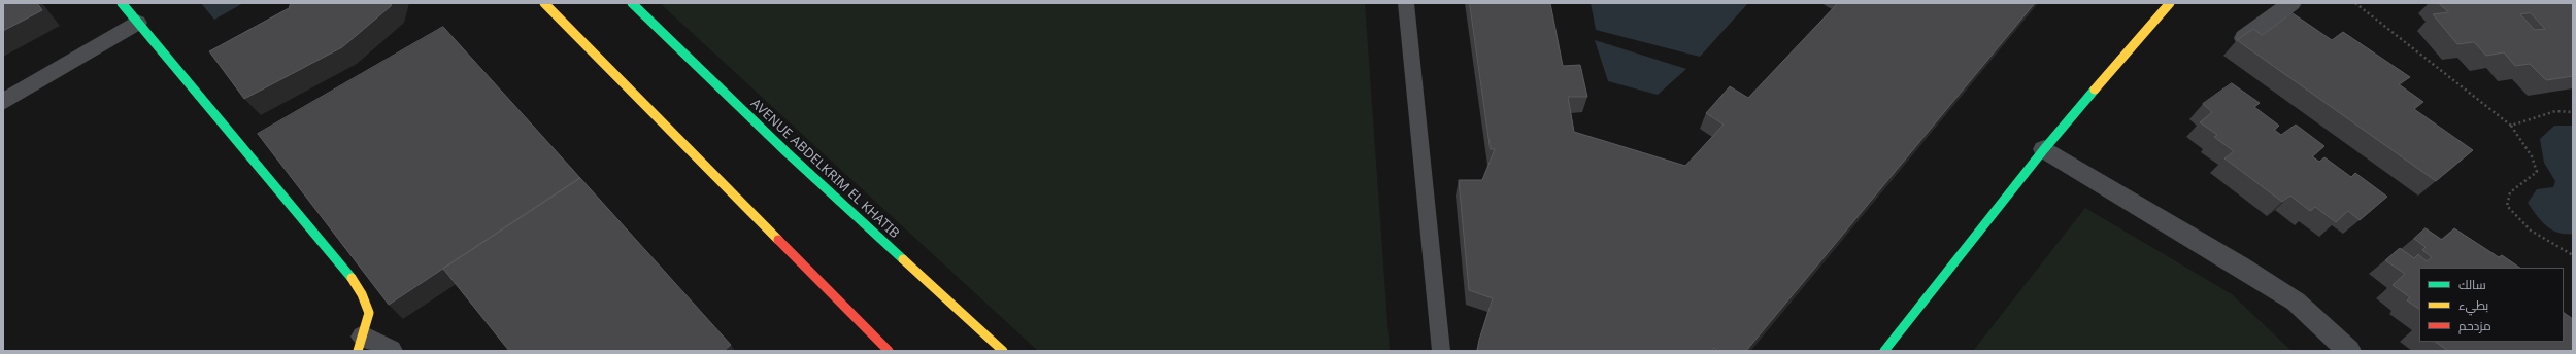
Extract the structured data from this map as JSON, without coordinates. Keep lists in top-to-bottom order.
{
  "streets": {
    "street": ["AVENUE ABDELKRIM EL KHATIB"]
  },
  "legend": ["سالك", "بطيء", "مزدحم"]
}
